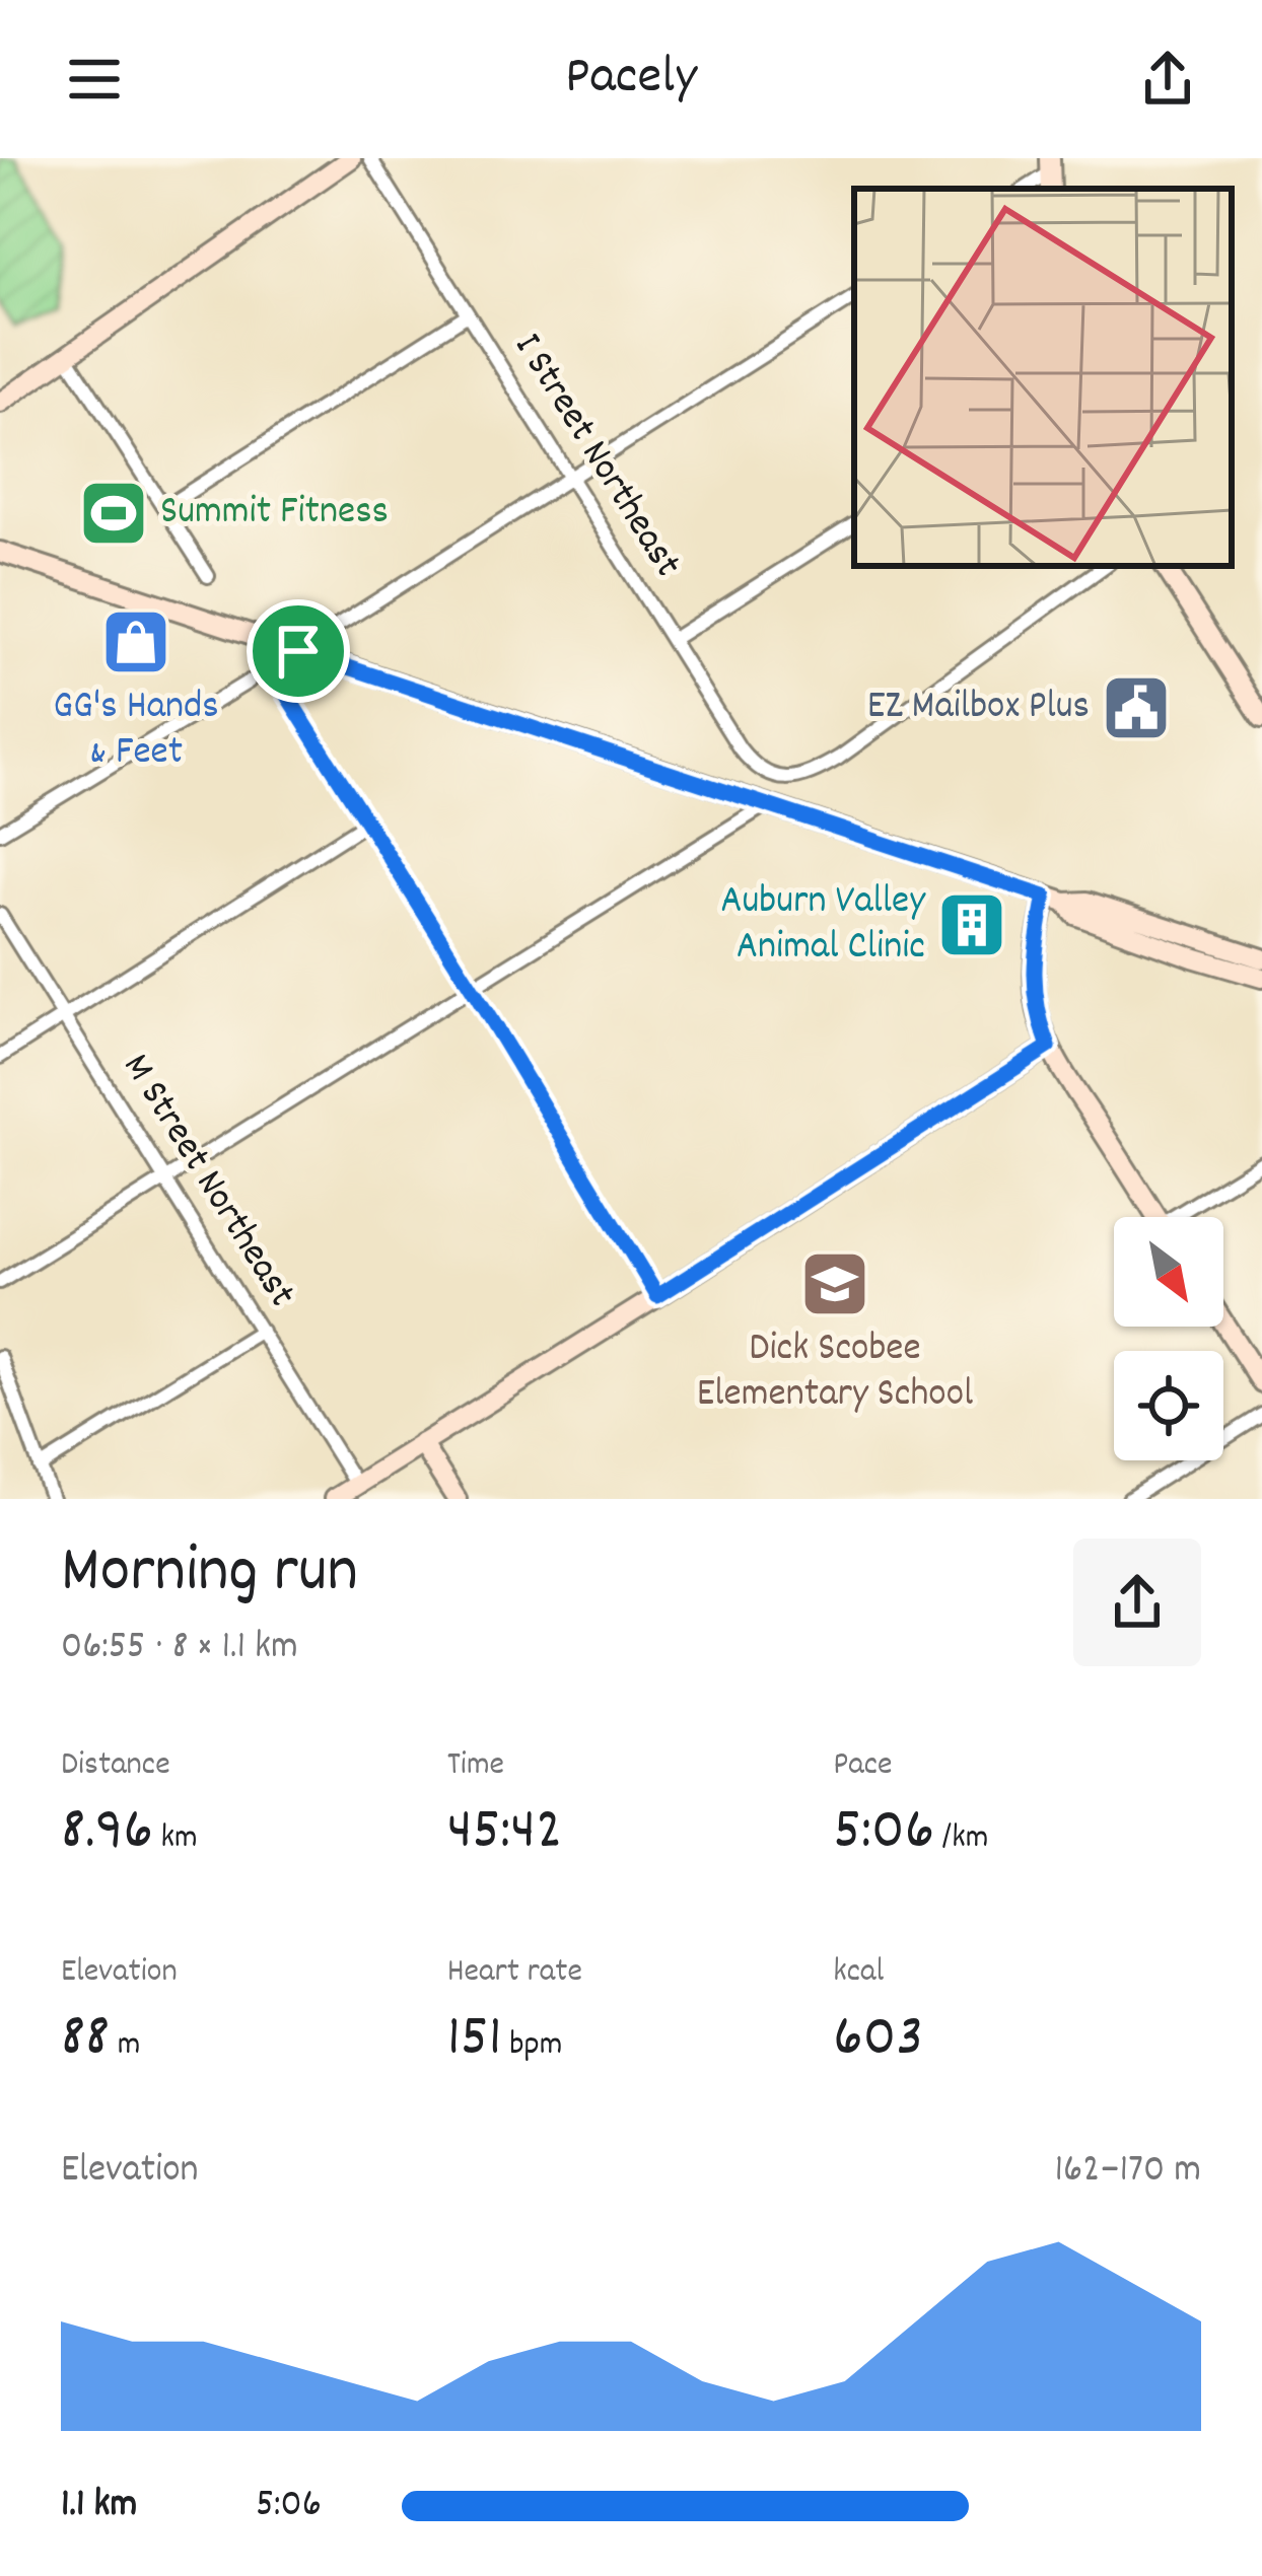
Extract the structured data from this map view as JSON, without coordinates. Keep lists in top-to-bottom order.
{
  "streets": {
    "street": ["I Street Northeast", "M Street Northeast"]
  },
  "places": {
    "sports": ["Summit Fitness"],
    "shop": ["GG's Hands & Feet"],
    "public building": ["EZ Mailbox Plus"],
    "building": ["Auburn Valley Animal Clinic"],
    "school or university": ["Dick Scobee Elementary School"]
  },
  "north": "bottom right",
  "page": {
    "header": "Pacely",
    "heading": ["Morning run", "06:55 · 8 × 1.1 km"],
    "stats": [
      ["Distance", "8.96 km"],
      ["Time", "45:42"],
      ["Pace", "5:06 /km"],
      ["Elevation", "88 m"],
      ["Heart rate", "151 bpm"],
      ["kcal", "603"]
    ],
    "chart": ["Elevation", "162–170 m"],
    "list": [
      {
        "name": "1.1 km",
        "note": "5:06"
      }
    ]
  }
}
